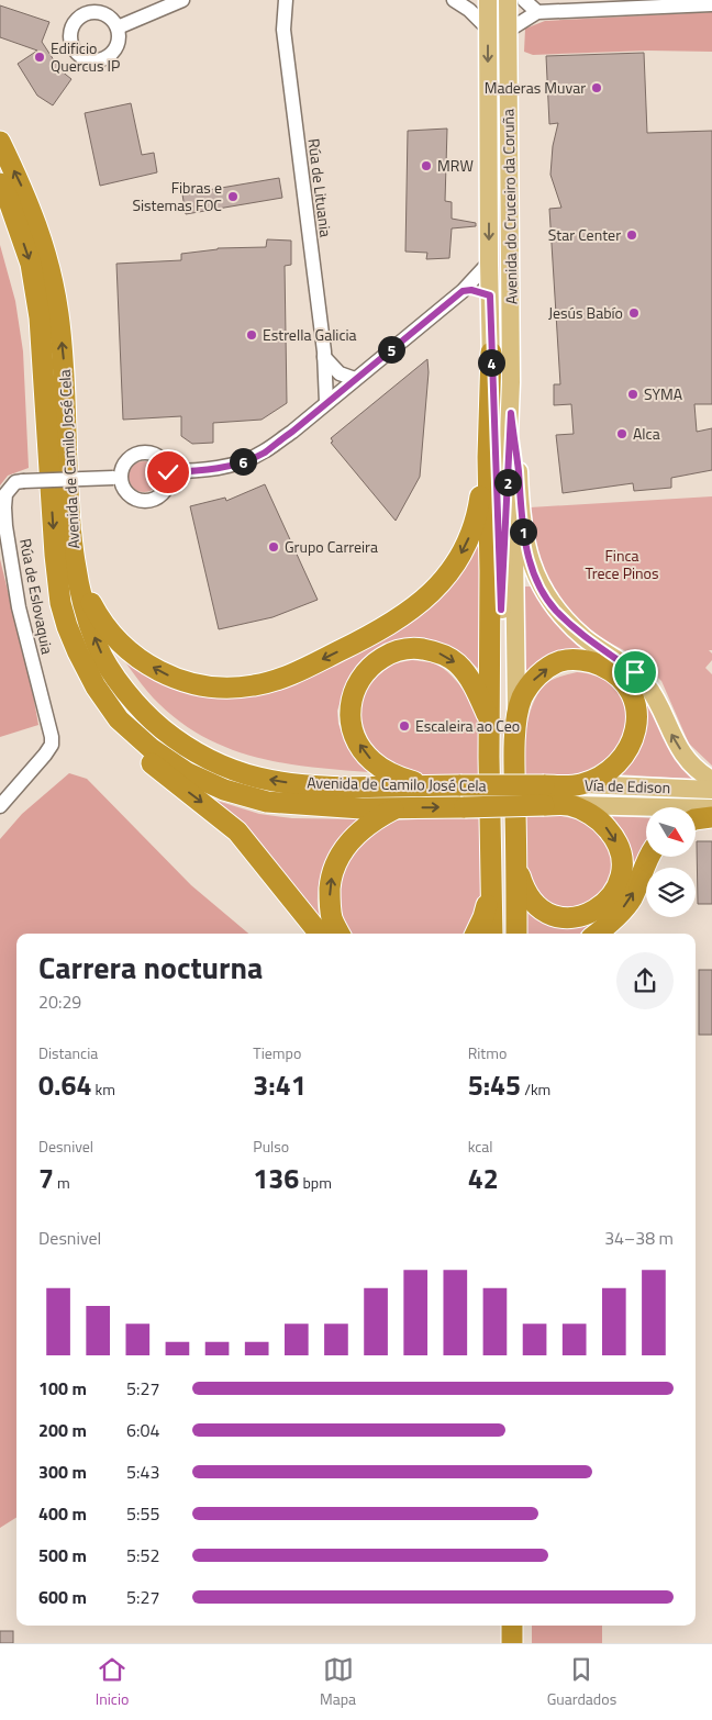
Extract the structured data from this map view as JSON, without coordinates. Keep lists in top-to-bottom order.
{
  "streets": {
    "highway": ["Avenida de Camilo José Cela", "Vía de Edison"],
    "main road": ["Avenida do Cruceiro da Coruña"],
    "street": ["Rúa de Lituania", "Rúa de Eslovaquia"]
  },
  "crossings": [
    ["Avenida de Camilo José Cela", "Vía de Edison"]
  ],
  "parks": ["Finca Trece Pinos"],
  "places": [
    "Edificio Quercus IP",
    "Maderas Muvar",
    "MRW",
    "Fibras e Sistemas FOC",
    "Star Center",
    "Jesús Babío",
    "Estrella Galicia",
    "SYMA",
    "Alca",
    "Grupo Carreira",
    "Escaleira ao Ceo"
  ],
  "north": "bottom right",
  "page": {
    "pins": [
      "5",
      "4",
      "6",
      "2",
      "1"
    ],
    "heading": ["Carrera nocturna", "20:29"],
    "stats": [
      ["Distancia", "0.64 km"],
      ["Tiempo", "3:41"],
      ["Ritmo", "5:45 /km"],
      ["Desnivel", "7 m"],
      ["Pulso", "136 bpm"],
      ["kcal", "42"]
    ],
    "chart": ["Desnivel", "34–38 m"],
    "list": [
      {
        "name": "100 m",
        "note": "5:27"
      },
      {
        "name": "200 m",
        "note": "6:04"
      },
      {
        "name": "300 m",
        "note": "5:43"
      },
      {
        "name": "400 m",
        "note": "5:55"
      },
      {
        "name": "500 m",
        "note": "5:52"
      },
      {
        "name": "600 m",
        "note": "5:27"
      }
    ],
    "tabs": ["Inicio", "Mapa", "Guardados"]
  }
}
